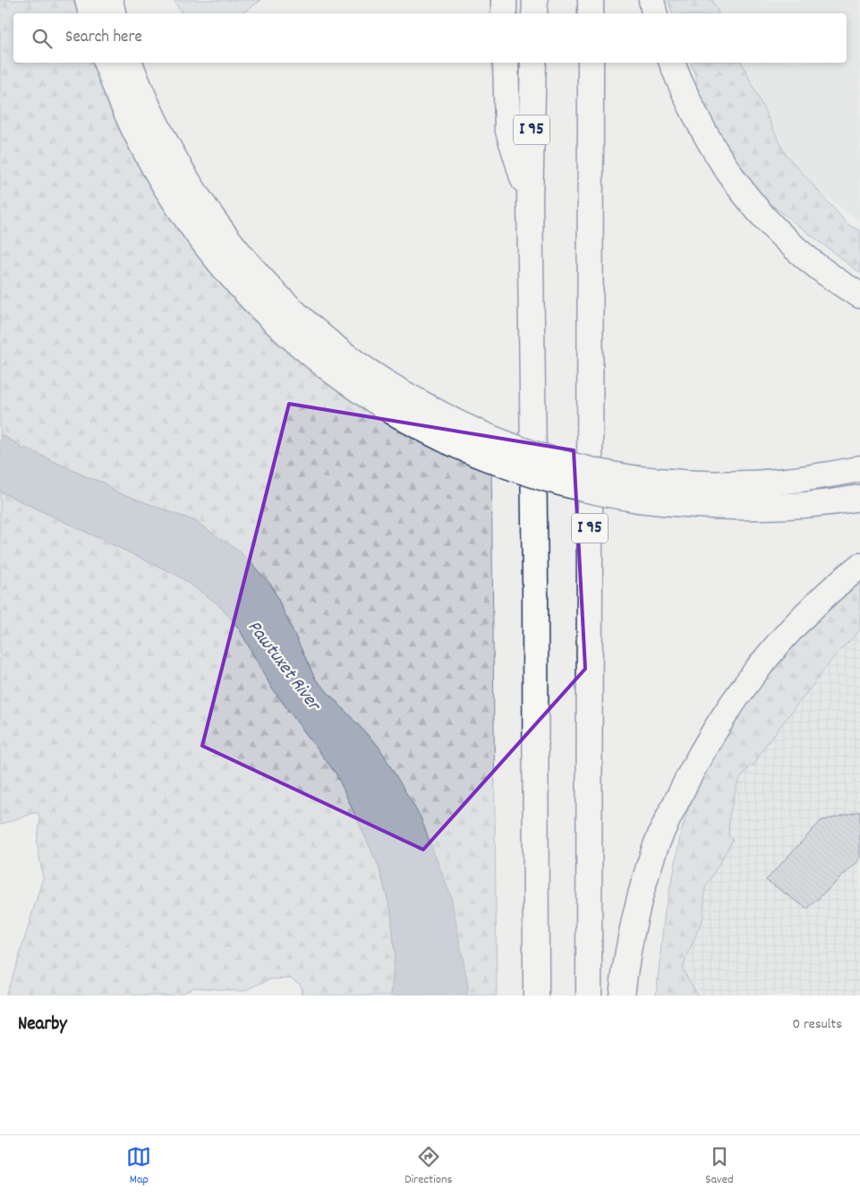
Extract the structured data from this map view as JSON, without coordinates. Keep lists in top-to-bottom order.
{
  "streets": {
    "highway": ["I 95"]
  },
  "water": ["Pawtuxet River"],
  "page": {
    "search": "Search here",
    "heading": ["Nearby", "0 results"],
    "nav": ["Map", "Directions", "Saved"]
  }
}
